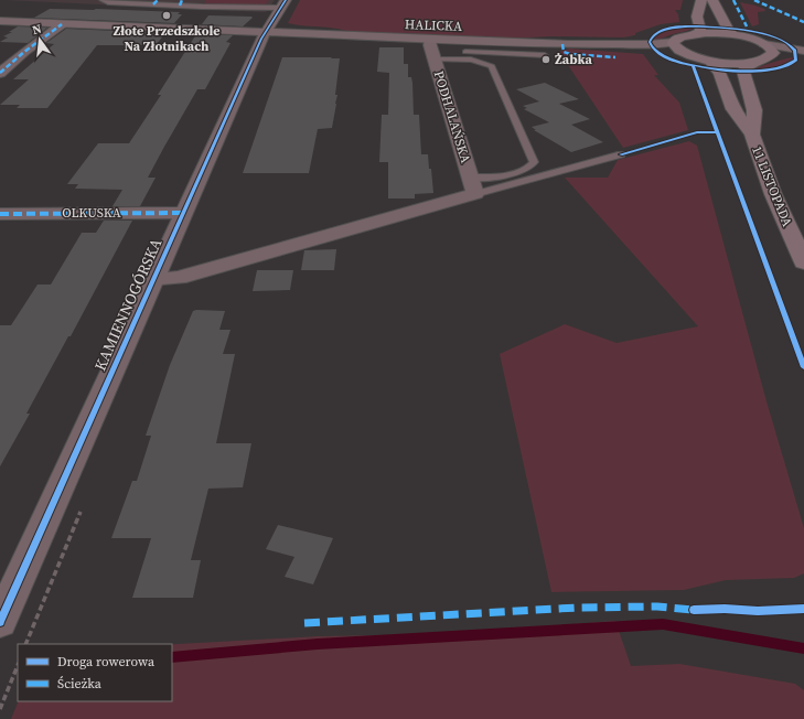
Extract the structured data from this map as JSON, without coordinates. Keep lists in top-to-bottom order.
{
  "streets": {
    "main road": ["11 LISTOPADA"],
    "street": [
      "HALICKA",
      "PODHALAŃSKA",
      "OLKUSKA",
      "KAMIENNOGÓRSKA"
    ]
  },
  "crossings": [
    ["HALICKA", "PODHALAŃSKA"],
    ["HALICKA", "KAMIENNOGÓRSKA"],
    ["OLKUSKA", "KAMIENNOGÓRSKA"]
  ],
  "places": ["Złote Przedszkole Na Złotnikach", "Żabka"],
  "legend": ["Droga rowerowa", "Ścieżka"],
  "north": "top"
}
